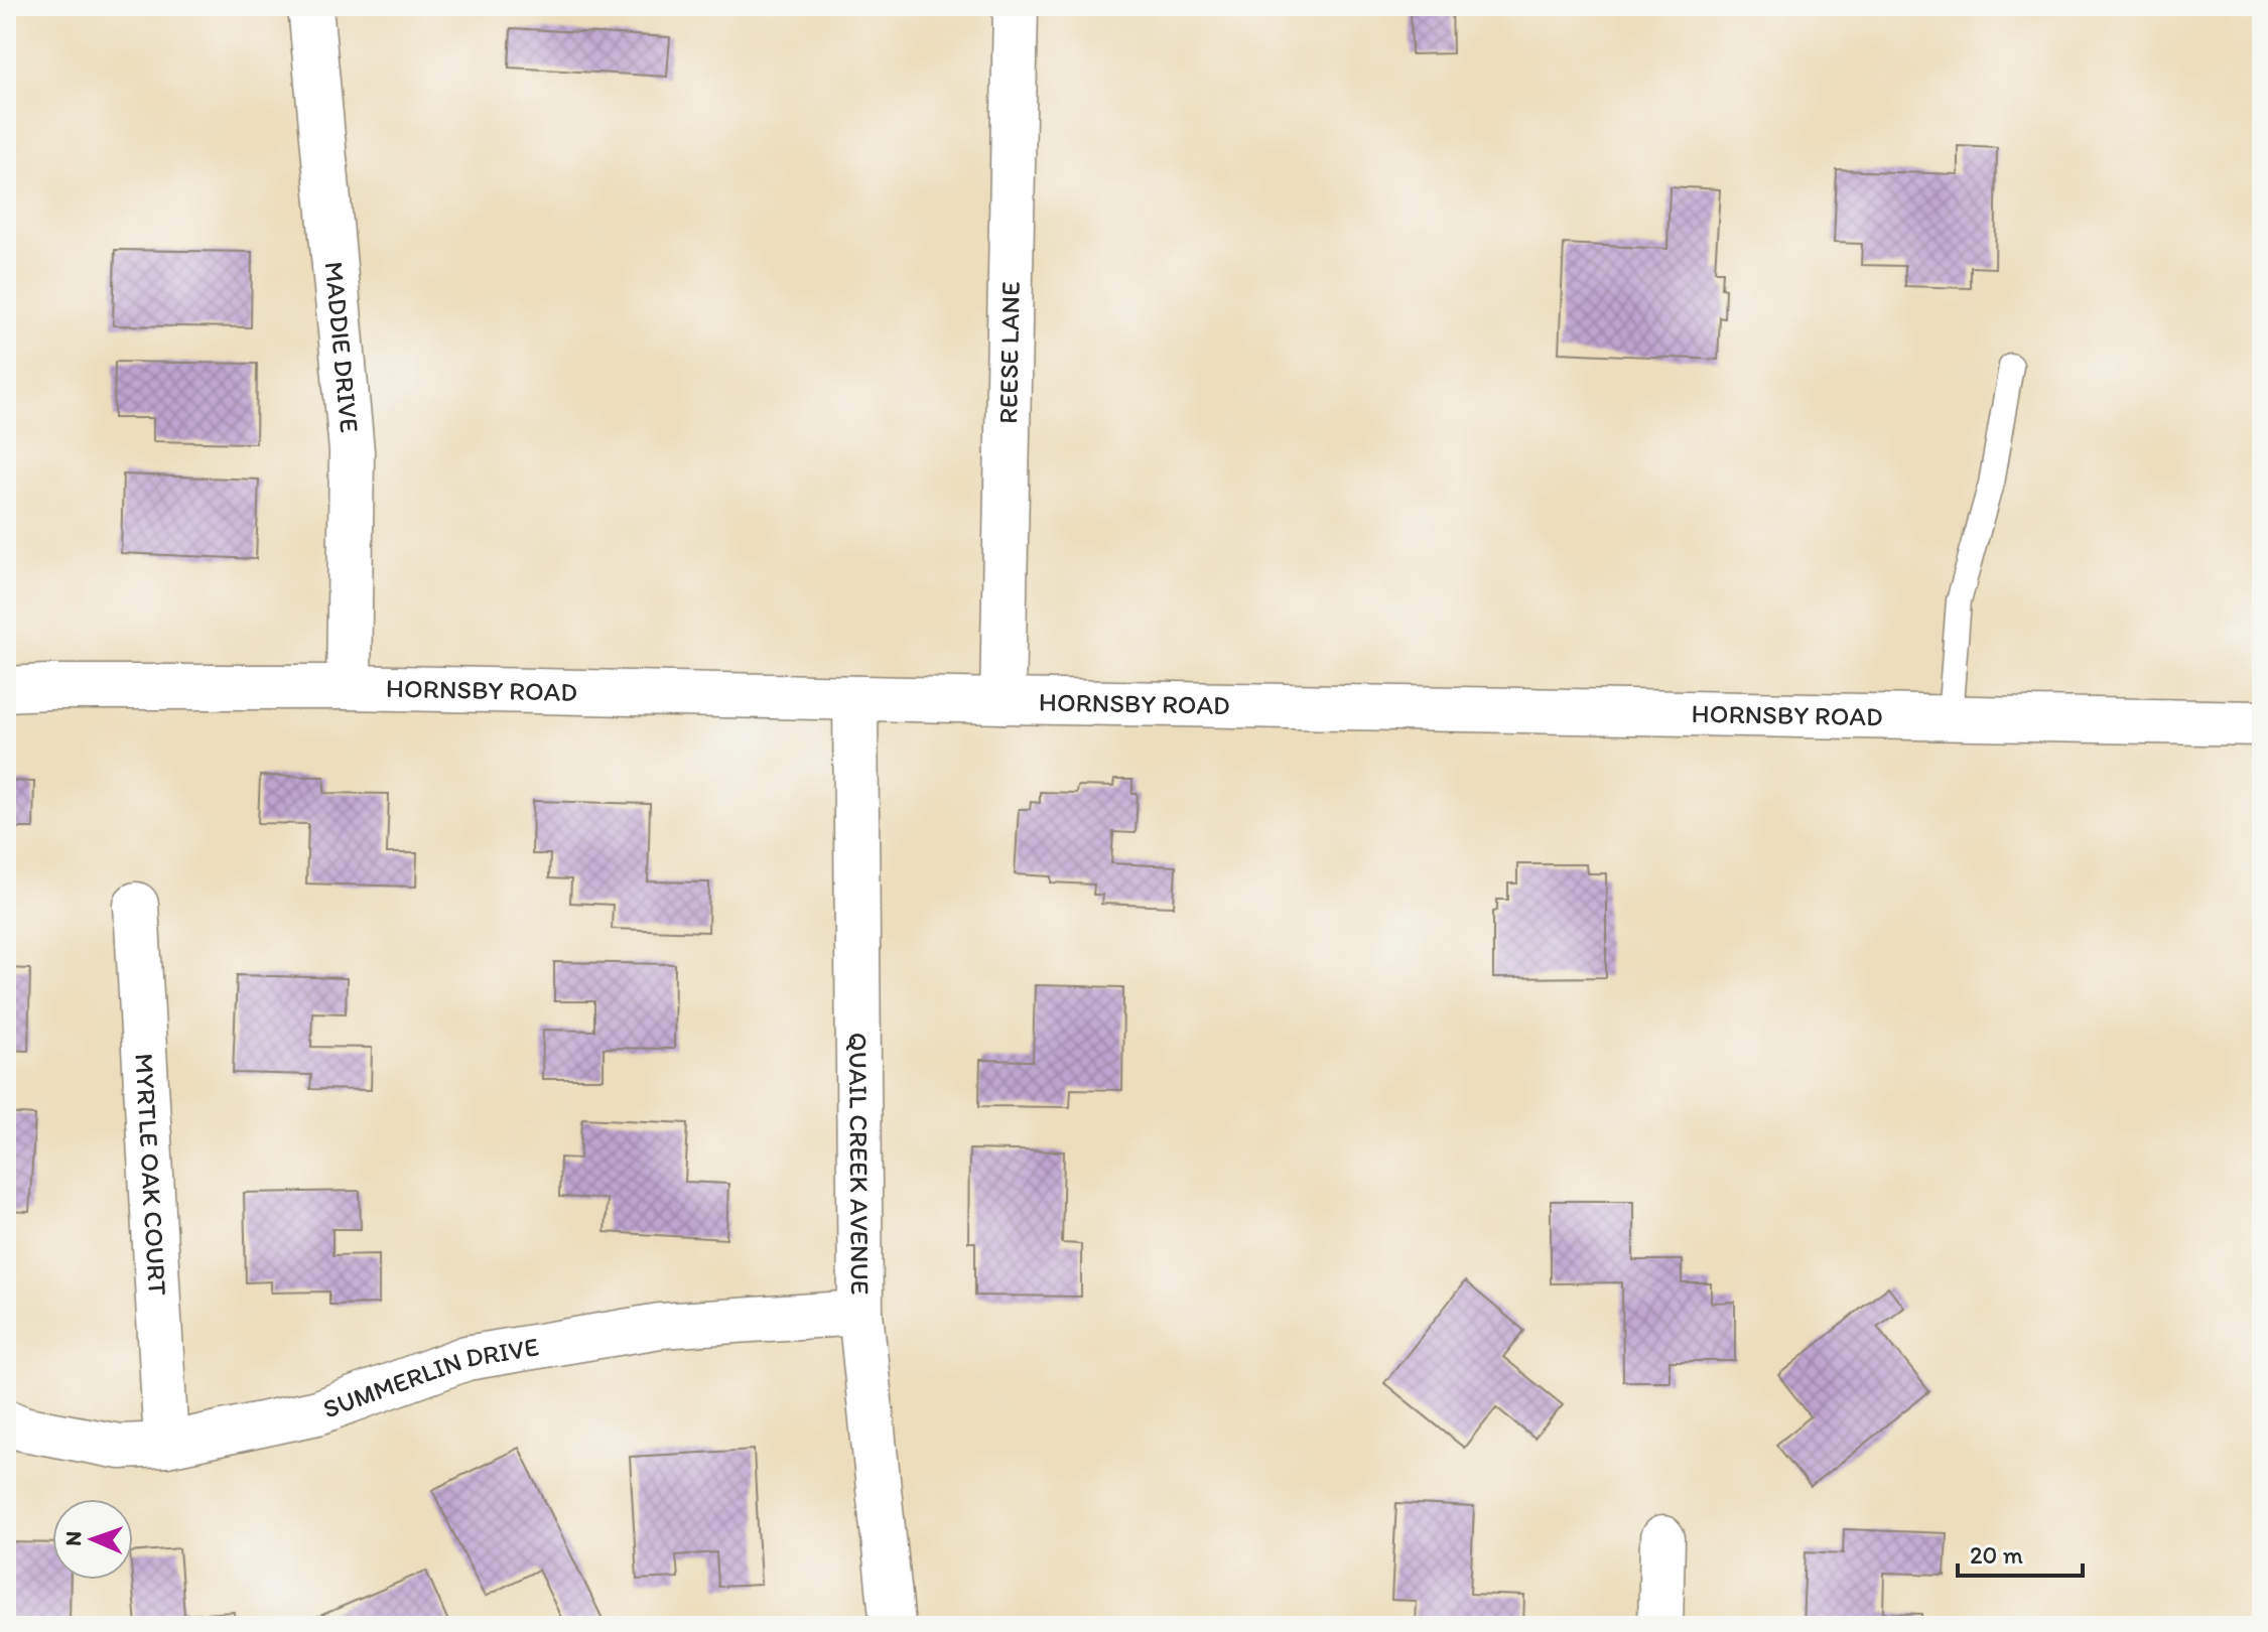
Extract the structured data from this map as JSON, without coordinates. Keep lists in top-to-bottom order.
{
  "streets": {
    "street": [
      "MADDIE DRIVE",
      "REESE LANE",
      "HORNSBY ROAD",
      "QUAIL CREEK AVENUE",
      "MYRTLE OAK COURT",
      "SUMMERLIN DRIVE"
    ]
  },
  "crossings": [
    ["MADDIE DRIVE", "HORNSBY ROAD"],
    ["REESE LANE", "HORNSBY ROAD"],
    ["HORNSBY ROAD", "QUAIL CREEK AVENUE"],
    ["QUAIL CREEK AVENUE", "SUMMERLIN DRIVE"],
    ["MYRTLE OAK COURT", "SUMMERLIN DRIVE"]
  ],
  "scale_bar": "20 m",
  "north": "left"
}
